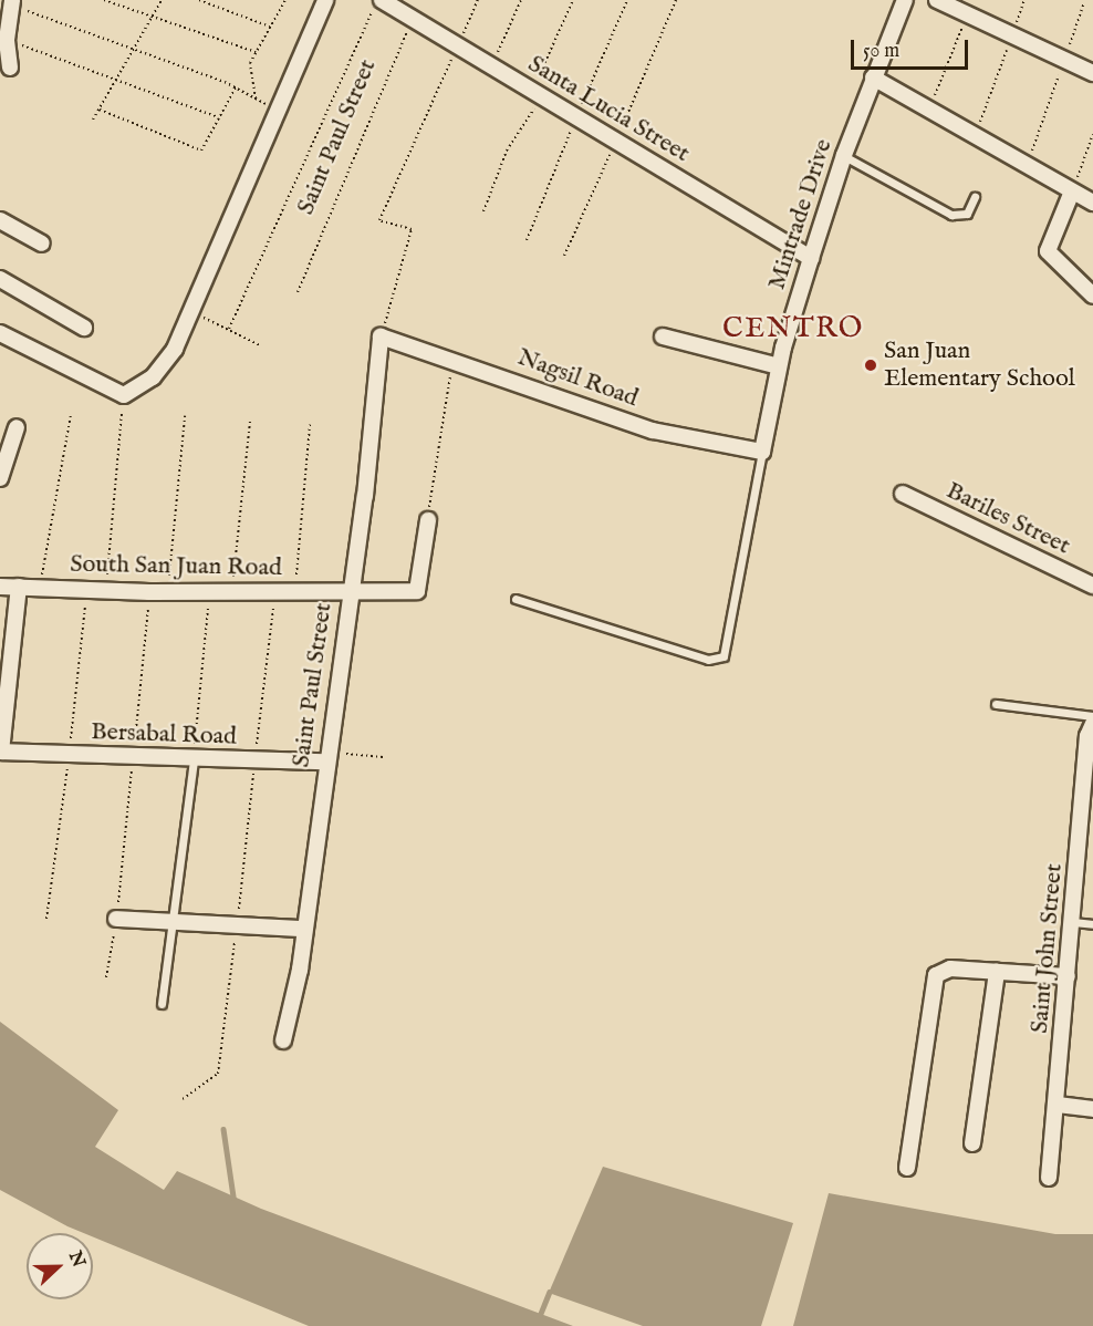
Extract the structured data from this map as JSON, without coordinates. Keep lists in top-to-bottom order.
{
  "streets": {
    "street": [
      "Santa Lucia Street",
      "Saint Paul Street",
      "Mintrade Drive",
      "Nagsil Road",
      "Bariles Street",
      "South San Juan Road",
      "Bersabal Road",
      "Saint John Street"
    ]
  },
  "crossings": [
    ["Santa Lucia Street", "Saint Paul Street"],
    ["Santa Lucia Street", "Mintrade Drive"],
    ["Saint Paul Street", "Nagsil Road"],
    ["Saint Paul Street", "South San Juan Road"],
    ["Saint Paul Street", "Bersabal Road"],
    ["Mintrade Drive", "Nagsil Road"]
  ],
  "districts": ["CENTRO"],
  "places": ["San Juan Elementary School"],
  "scale_bar": "50 m",
  "north": "right"
}
